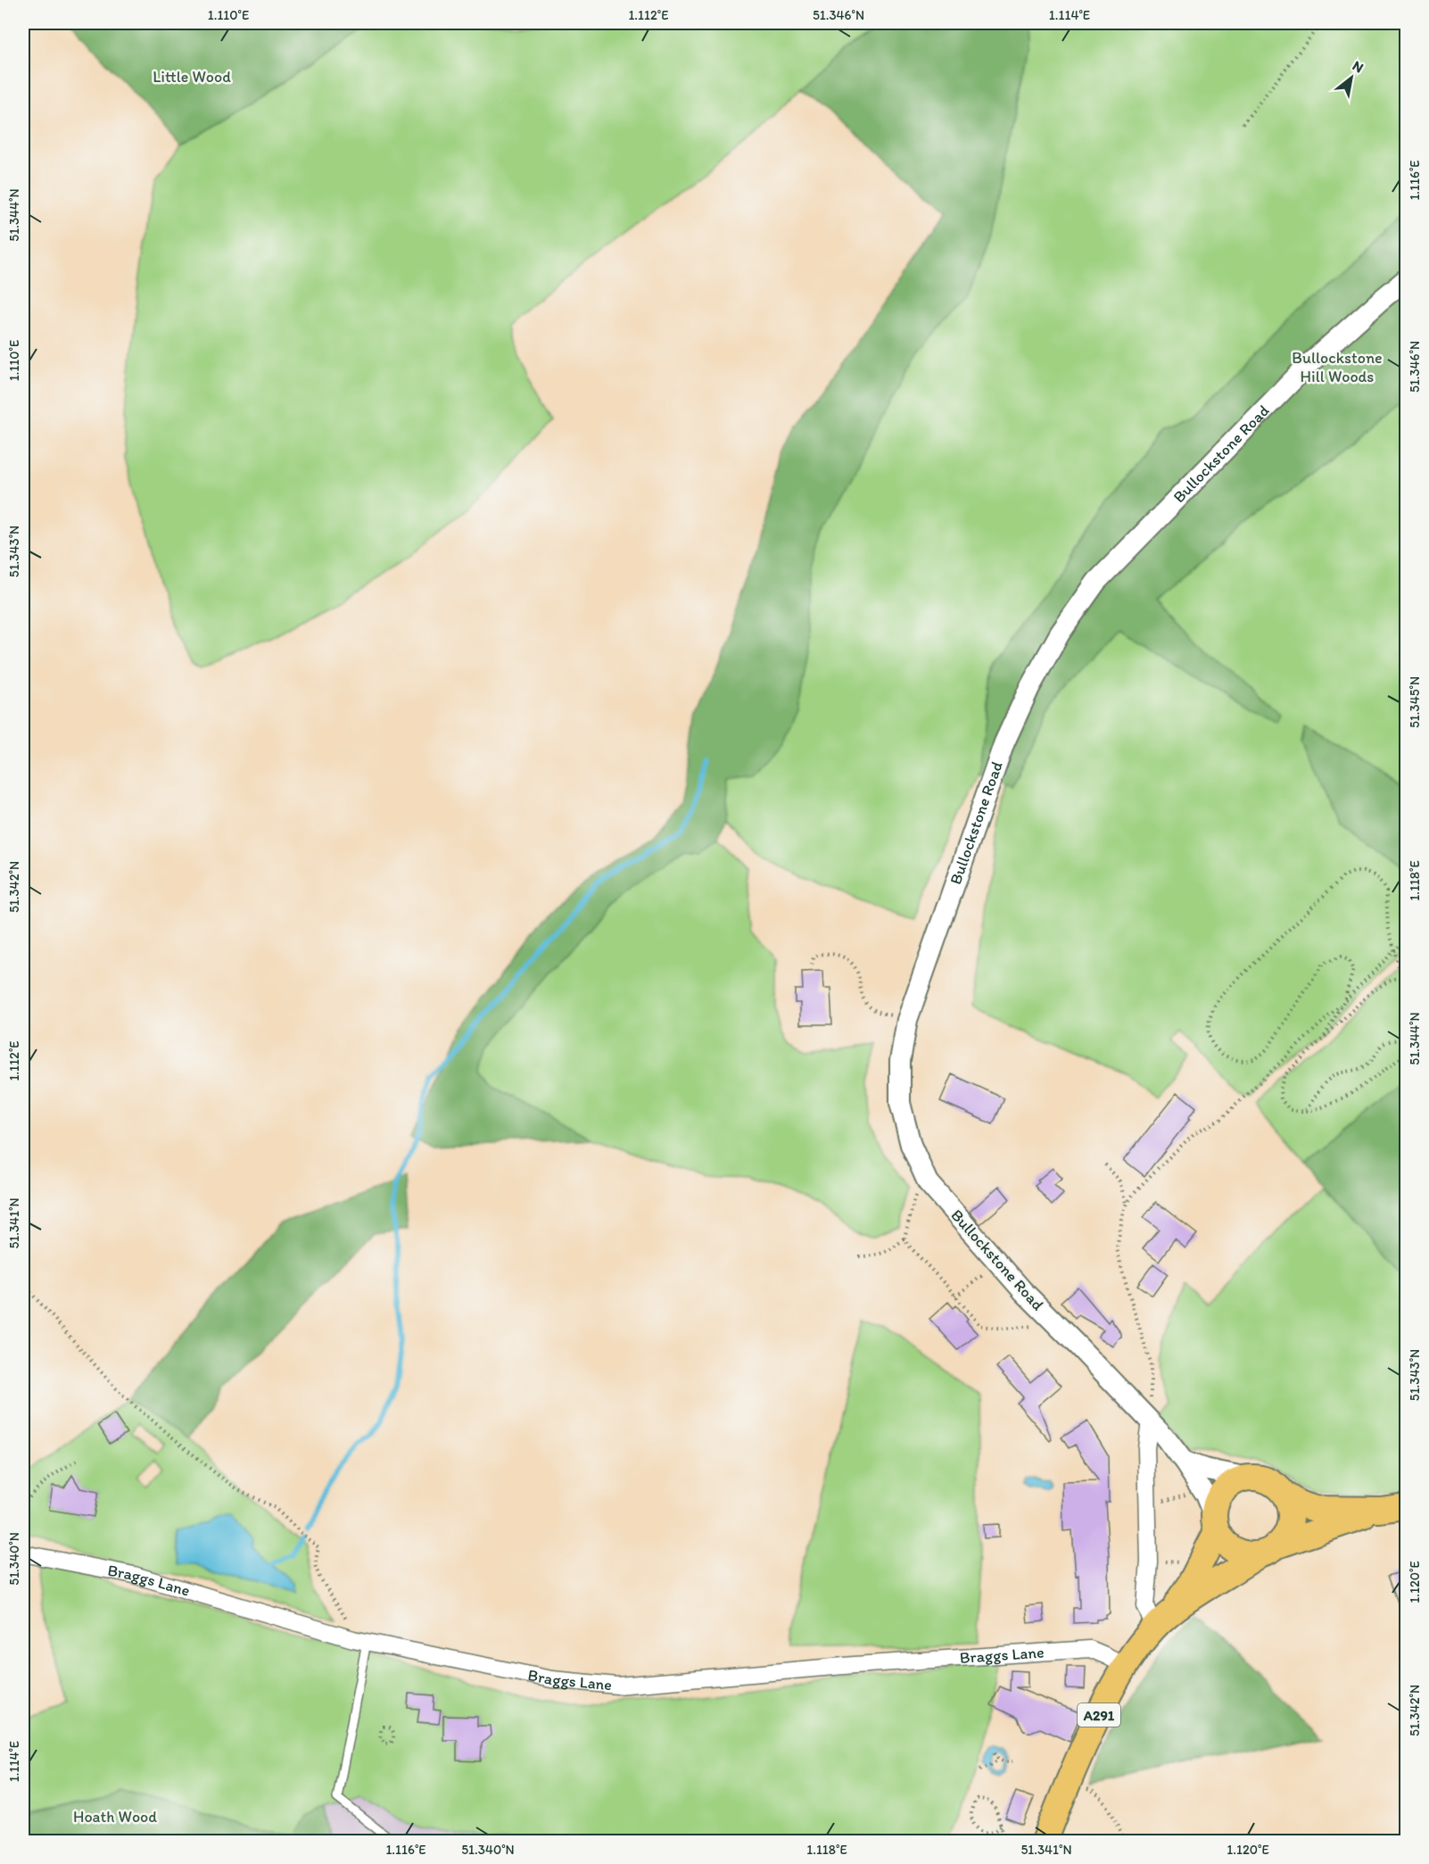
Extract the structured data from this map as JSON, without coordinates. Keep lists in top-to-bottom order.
{
  "streets": {
    "main road": ["A291"],
    "street": ["Bullockstone Road", "Braggs Lane"]
  },
  "crossings": [
    ["Bullockstone Road", "A291"],
    ["Braggs Lane", "A291"]
  ],
  "parks": ["Little Wood", "Bullockstone Hill Woods", "Hoath Wood"],
  "north": "top right",
  "coordinates": [
    "1.110°E",
    "1.112°E",
    "51.346°N",
    "1.114°E",
    "1.116°E",
    "51.344°N",
    "51.343°N",
    "51.345°N",
    "1.118°E",
    "51.342°N",
    "51.341°N",
    "51.340°N",
    "1.120°E"
  ]
}
